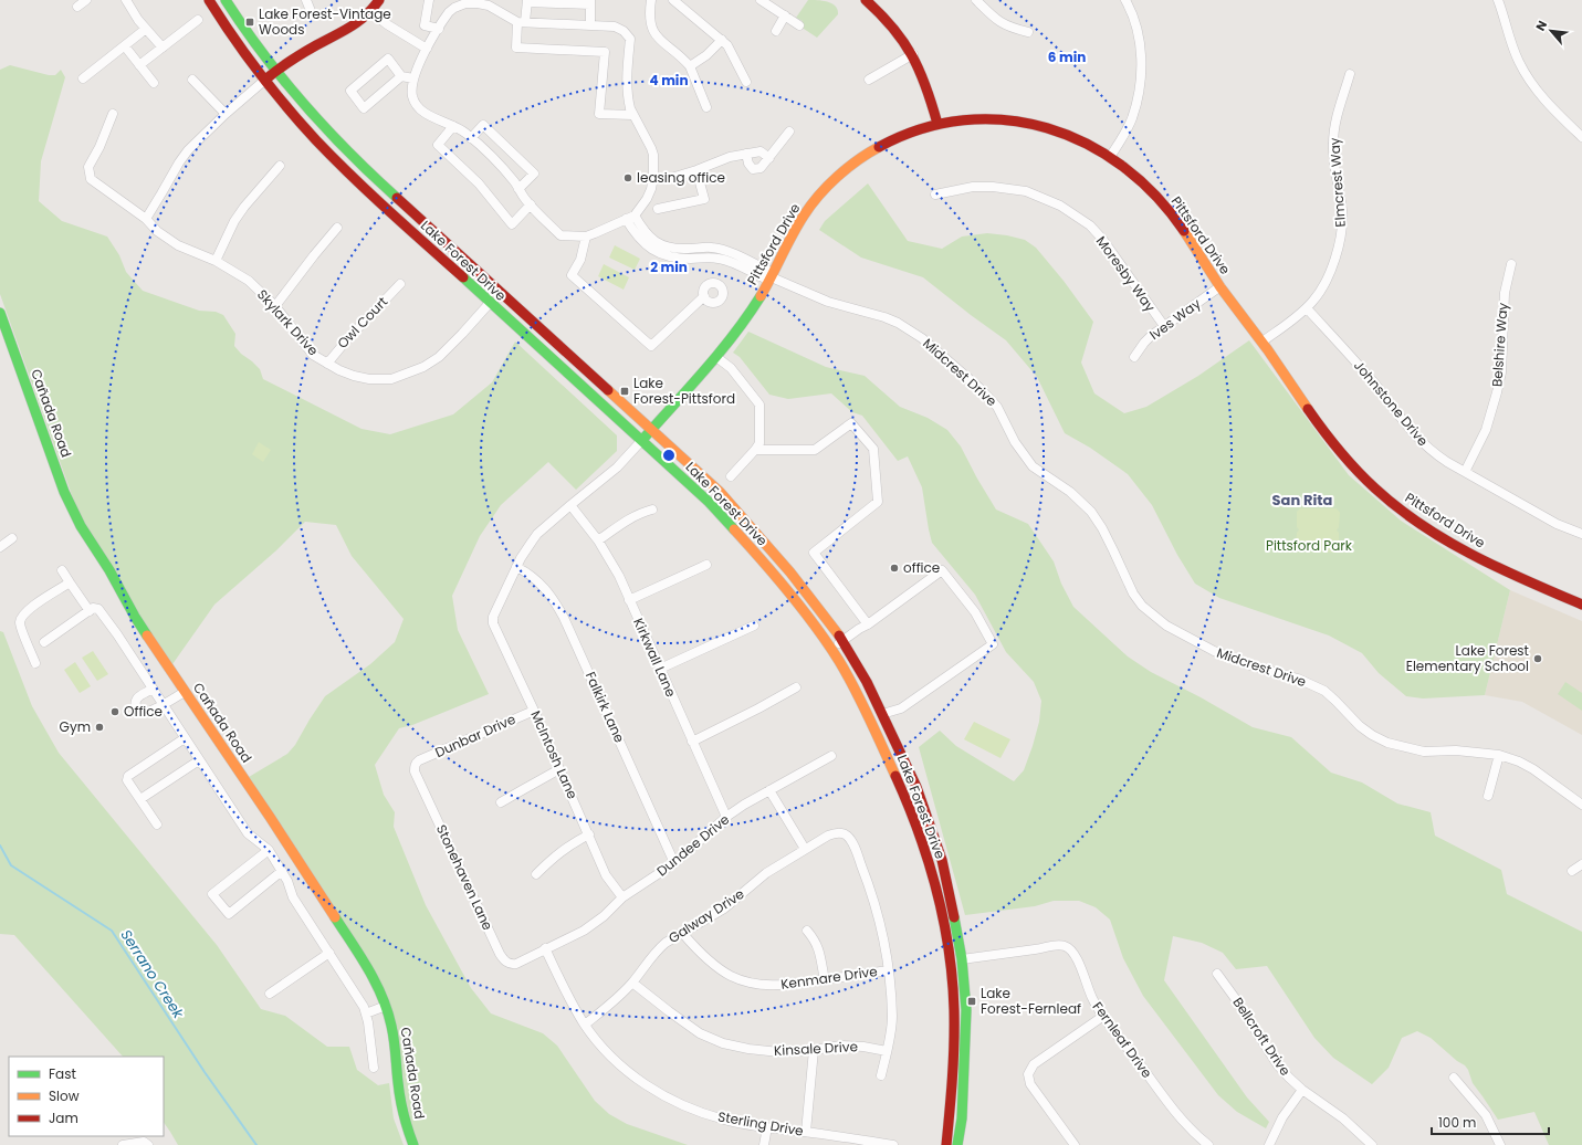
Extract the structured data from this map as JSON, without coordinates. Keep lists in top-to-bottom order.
{
  "streets": {
    "main road": ["Pittsford Drive", "Lake Forest Drive", "Cañada Road"],
    "street": [
      "Elmcrest Way",
      "Moresby Way",
      "Ives Way",
      "Skylark Drive",
      "Owl Court",
      "Belshire Way",
      "Midcrest Drive",
      "Johnstone Drive",
      "Kirkwall Lane",
      "Falkirk Lane",
      "Dunbar Drive",
      "McIntosh Lane",
      "Dundee Drive",
      "Stonehaven Lane",
      "Galway Drive",
      "Kenmare Drive",
      "Bellcroft Drive",
      "Fernleaf Drive",
      "Kinsale Drive",
      "Sterling Drive"
    ]
  },
  "crossings": [
    ["Elmcrest Way", "Pittsford Drive"],
    ["Elmcrest Way", "Johnstone Drive"],
    ["Pittsford Drive", "Lake Forest Drive"],
    ["Pittsford Drive", "Ives Way"],
    ["Pittsford Drive", "Midcrest Drive"],
    ["Pittsford Drive", "Kirkwall Lane"],
    ["Pittsford Drive", "Falkirk Lane"],
    ["Pittsford Drive", "McIntosh Lane"],
    ["Lake Forest Drive", "Skylark Drive"],
    ["Lake Forest Drive", "Fernleaf Drive"],
    ["Moresby Way", "Ives Way"],
    ["Skylark Drive", "Owl Court"],
    ["Belshire Way", "Johnstone Drive"],
    ["Kirkwall Lane", "Dundee Drive"],
    ["Falkirk Lane", "Dundee Drive"],
    ["Dunbar Drive", "McIntosh Lane"],
    ["Dunbar Drive", "Stonehaven Lane"],
    ["McIntosh Lane", "Dundee Drive"],
    ["Dundee Drive", "Stonehaven Lane"],
    ["Dundee Drive", "Sterling Drive"],
    ["Galway Drive", "Kenmare Drive"],
    ["Galway Drive", "Kinsale Drive"],
    ["Galway Drive", "Sterling Drive"]
  ],
  "districts": ["San Rita"],
  "water": ["Serrano Creek"],
  "parks": ["Pittsford Park"],
  "places": {
    "transit": ["Lake Forest-Vintage Woods", "Lake Forest-Pittsford", "Lake Forest-Fernleaf"],
    "other": [
      "leasing office",
      "office",
      "Lake Forest Elementary School",
      "Office",
      "Gym"
    ]
  },
  "legend": ["Fast", "Slow", "Jam"],
  "scale_bar": "100 m",
  "north": "top left",
  "rings": ["6 min", "4 min", "2 min"]
}
